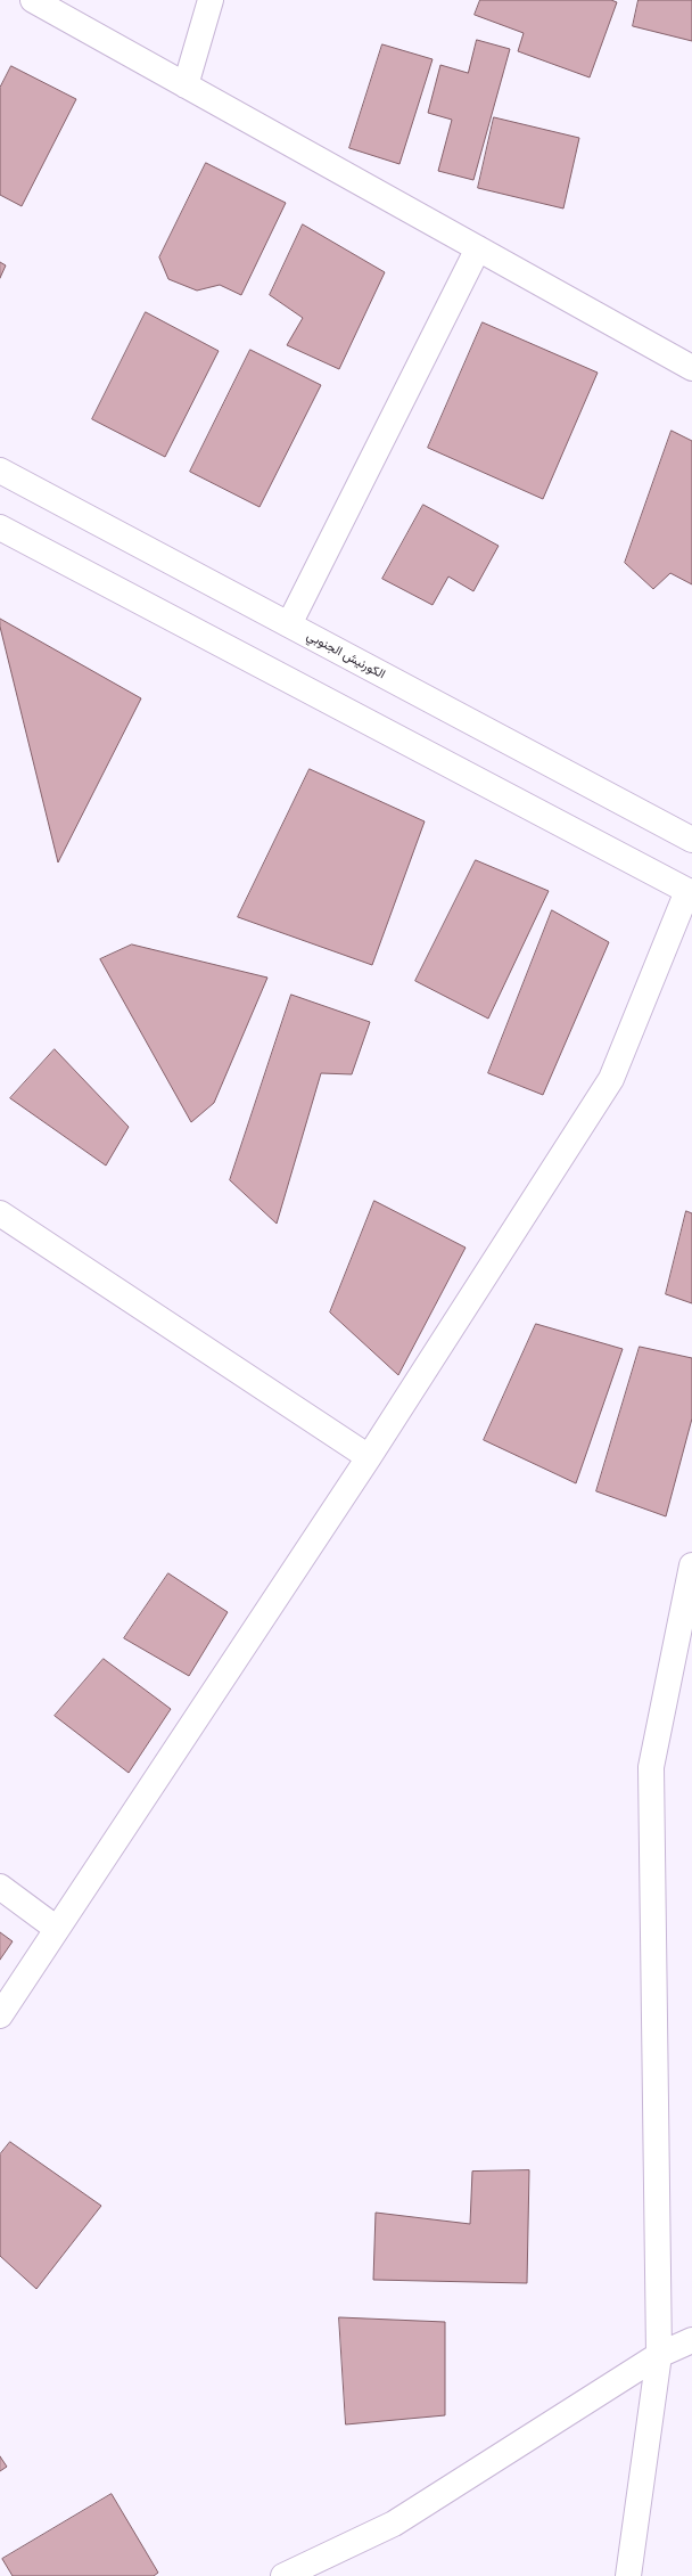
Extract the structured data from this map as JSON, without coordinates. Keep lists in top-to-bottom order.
{
  "streets": {
    "street": ["الكورنيش الجنوبي"]
  }
}
